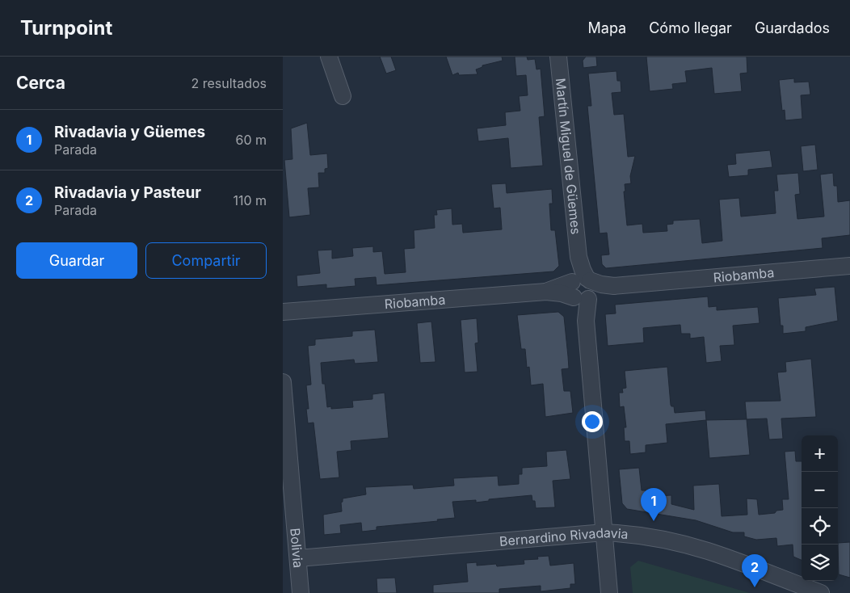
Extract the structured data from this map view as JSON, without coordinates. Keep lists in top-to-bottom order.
{
  "streets": {
    "street": [
      "Martín Miguel de Güemes",
      "Riobamba",
      "Bernardino Rivadavia",
      "Bolivia"
    ]
  },
  "crossings": [
    ["Martín Miguel de Güemes", "Riobamba"],
    ["Martín Miguel de Güemes", "Bernardino Rivadavia"],
    ["Bernardino Rivadavia", "Bolivia"]
  ],
  "page": {
    "header": "Turnpoint",
    "nav": ["Mapa", "Cómo llegar", "Guardados"],
    "heading": ["Cerca", "2 resultados"],
    "list": [
      {
        "mark": "1",
        "name": "Rivadavia y Güemes",
        "note": "Parada",
        "value": "60 m"
      },
      {
        "mark": "2",
        "name": "Rivadavia y Pasteur",
        "note": "Parada",
        "value": "110 m"
      }
    ],
    "buttons": ["Guardar", "Compartir"],
    "map_buttons": ["+", "−"],
    "pins": ["1", "2"]
  }
}
